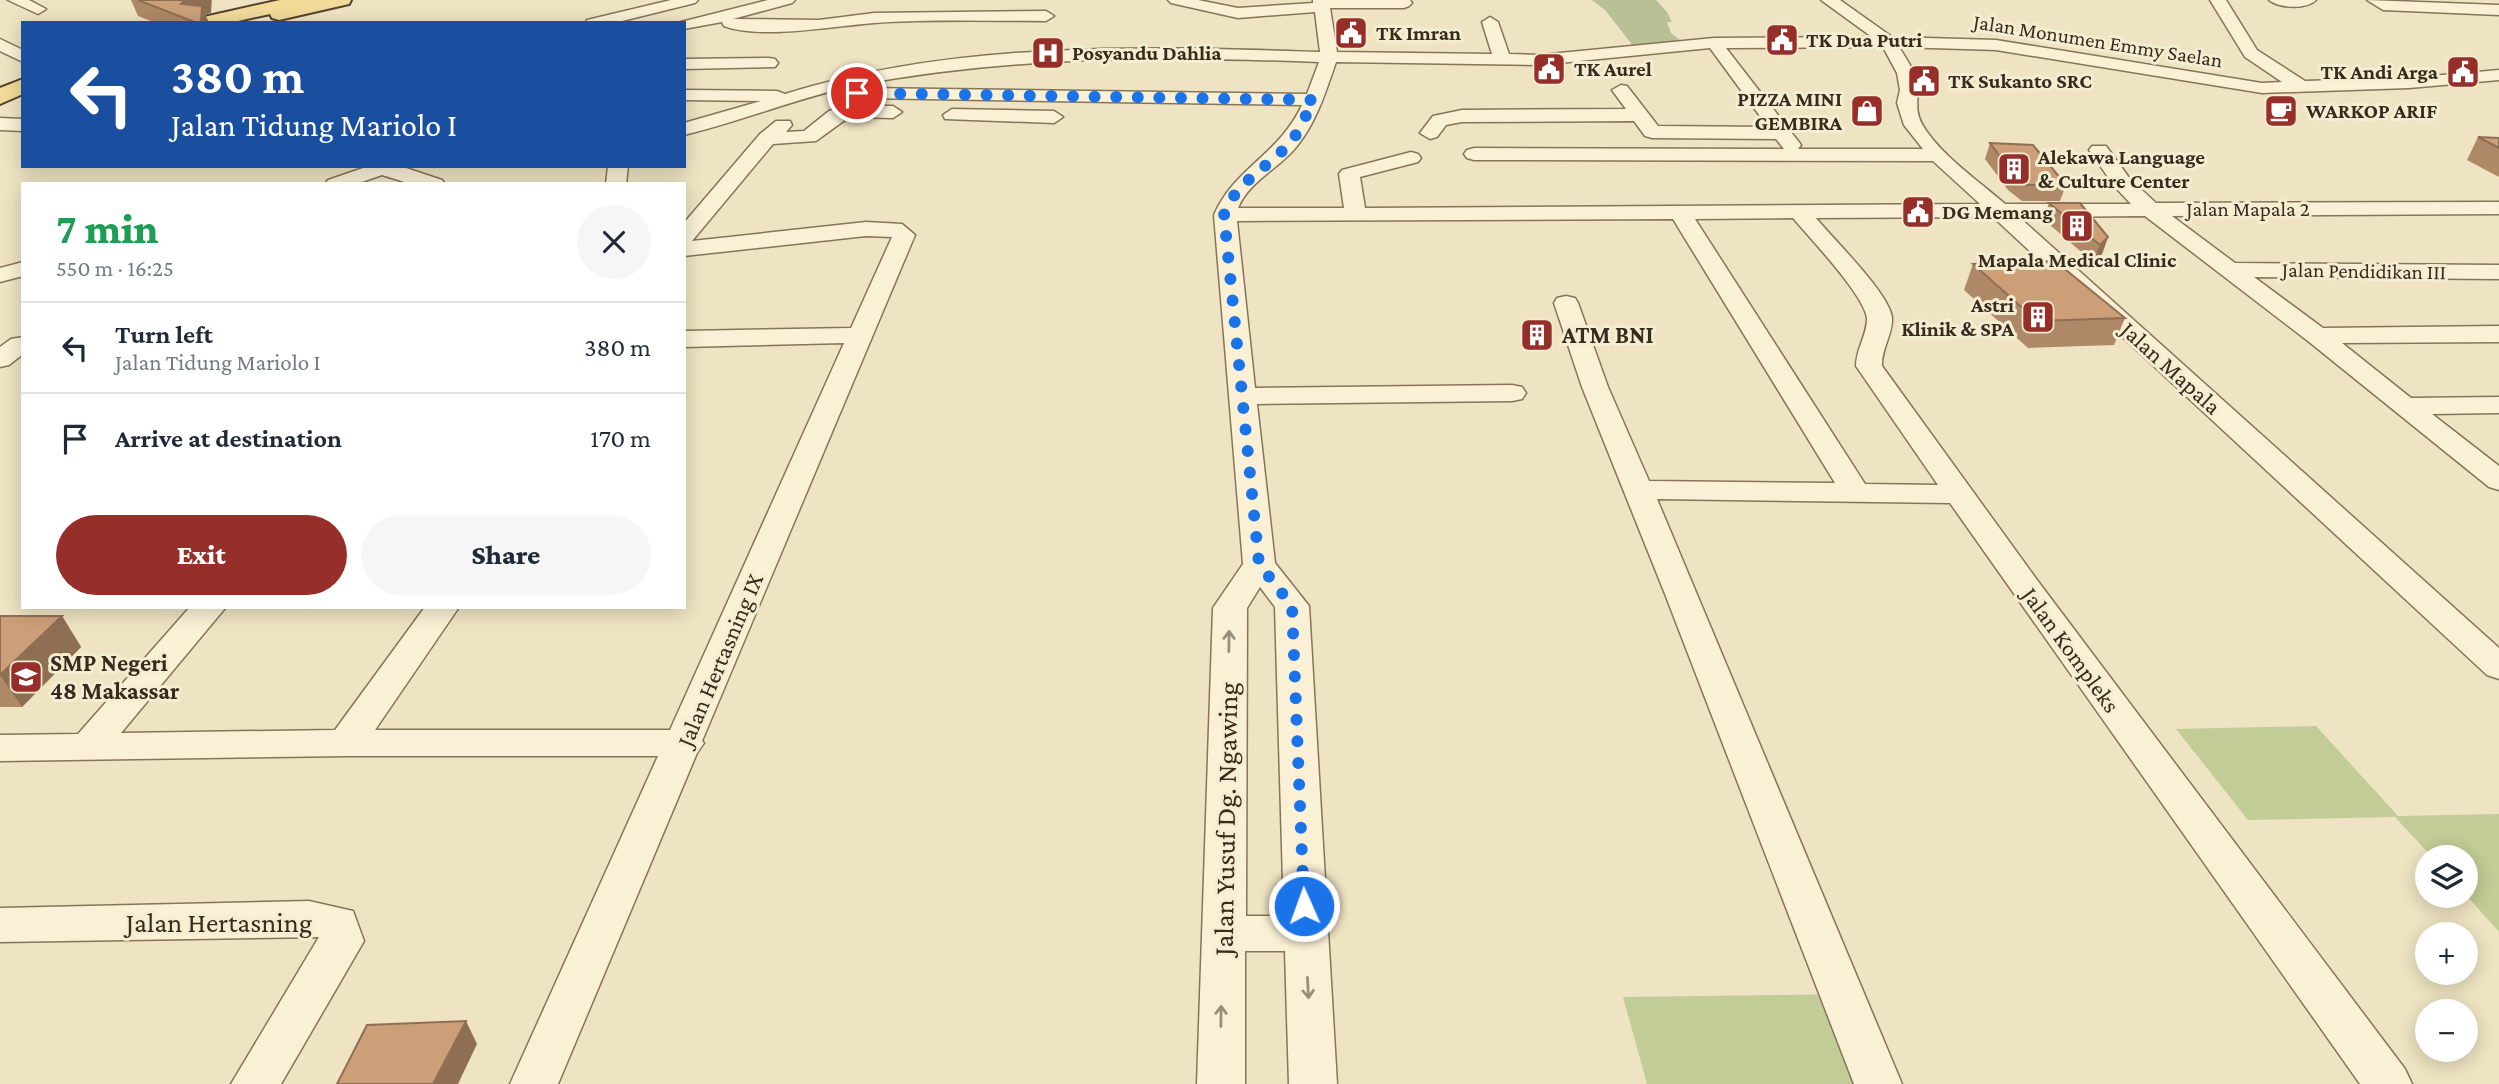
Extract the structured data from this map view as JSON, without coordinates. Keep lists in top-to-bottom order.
{
  "streets": {
    "street": [
      "Jalan Monumen Emmy Saelan",
      "Jalan Mapala 2",
      "Jalan Pendidikan III",
      "Jalan Mapala",
      "Jalan Kompleks",
      "Jalan Hertasning IX",
      "Jalan Yusuf Dg. Ngawing",
      "Jalan Hertasning"
    ]
  },
  "crossings": [
    ["Jalan Monumen Emmy Saelan", "Jalan Mapala"],
    ["Jalan Mapala 2", "Jalan Pendidikan III"],
    ["Jalan Mapala 2", "Jalan Mapala"],
    ["Jalan Mapala 2", "Jalan Kompleks"]
  ],
  "places": {
    "public building": [
      "TK Imran",
      "TK Dua Putri",
      "TK Aurel",
      "TK Andi Arga",
      "TK Sukanto SRC",
      "DG Memang"
    ],
    "hospital": ["Posyandu Dahlia"],
    "shop": ["PIZZA MINI GEMBIRA"],
    "cafe": ["WARKOP ARIF"],
    "building": [
      "Alekawa Language & Culture Center",
      "Mapala Medical Clinic",
      "Astri Klinik & SPA",
      "ATM BNI"
    ],
    "school or university": ["SMP Negeri 48 Makassar"]
  },
  "page": {
    "turn": ["380 m", "Jalan Tidung Mariolo I"],
    "heading": ["7 min", "550 m · 16:25"],
    "list": [
      {
        "name": "Turn left",
        "note": "Jalan Tidung Mariolo I",
        "value": "380 m"
      },
      {
        "name": "Arrive at destination",
        "value": "170 m"
      }
    ],
    "buttons": ["Exit", "Share"],
    "map_buttons": ["+", "−"]
  }
}
